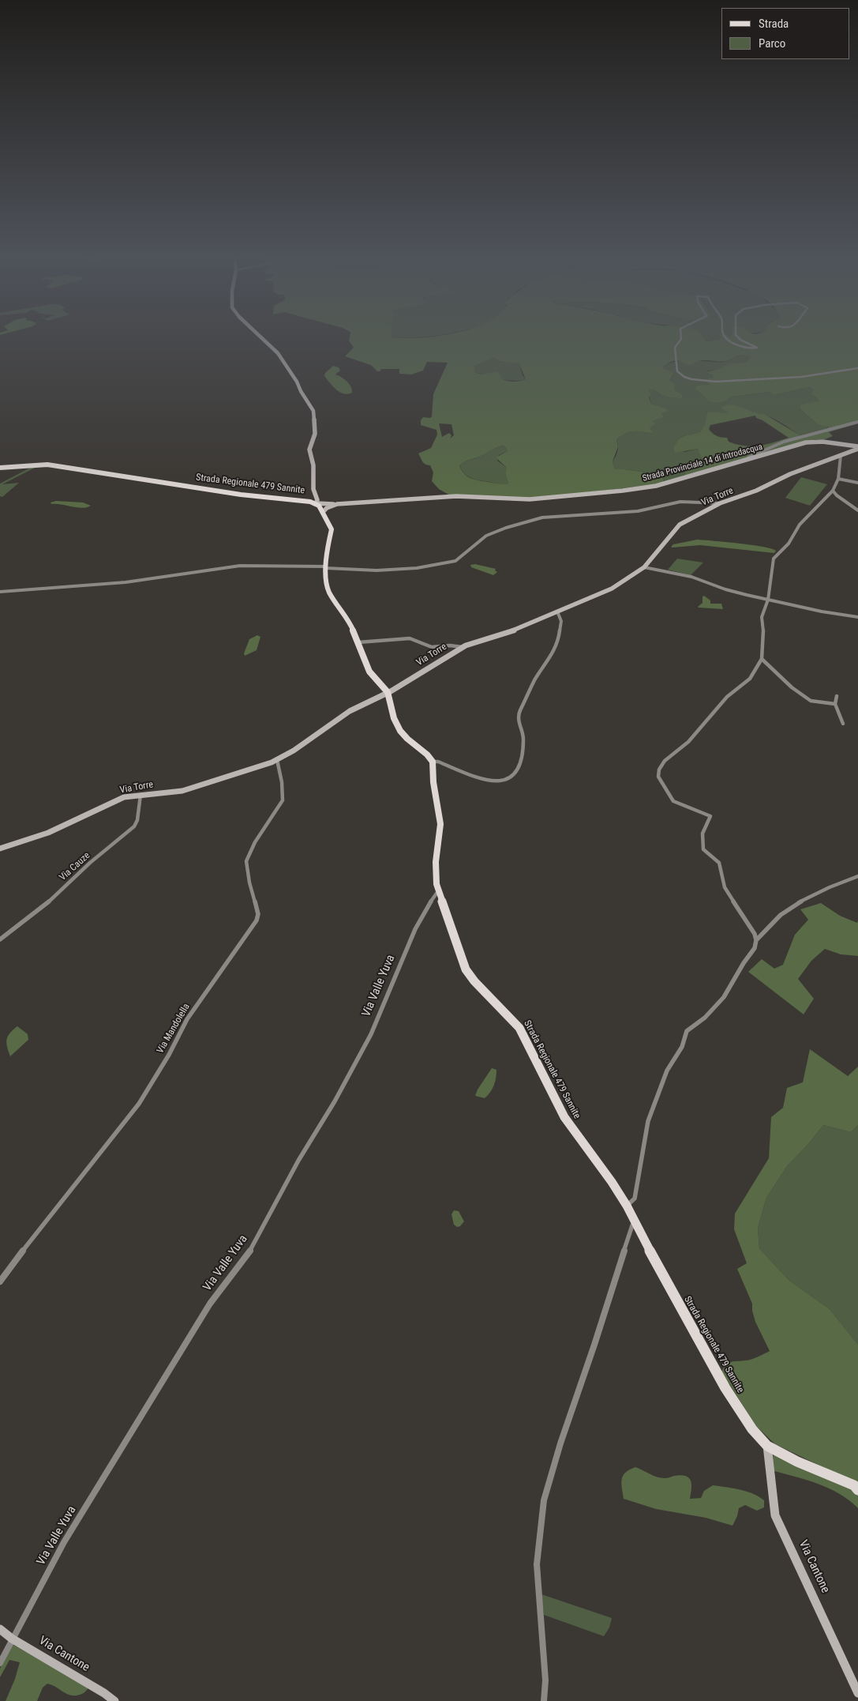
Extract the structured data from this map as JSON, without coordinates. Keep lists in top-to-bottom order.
{
  "streets": {
    "main road": [
      "Strada Provinciale 14 di Introdacqua",
      "Strada Regionale 479 Sannite",
      "Via Torre",
      "Via Cantone"
    ],
    "street": ["Via Cauze", "Via Valle Yuva", "Via Mandolella"]
  },
  "crossings": [
    ["Strada Provinciale 14 di Introdacqua", "Strada Regionale 479 Sannite"],
    ["Strada Provinciale 14 di Introdacqua", "Via Torre"],
    ["Strada Regionale 479 Sannite", "Via Torre"],
    ["Strada Regionale 479 Sannite", "Via Valle Yuva"],
    ["Strada Regionale 479 Sannite", "Via Cantone"],
    ["Via Torre", "Via Cauze"],
    ["Via Torre", "Via Mandolella"],
    ["Via Valle Yuva", "Via Cantone"]
  ],
  "legend": ["Strada", "Parco"]
}
